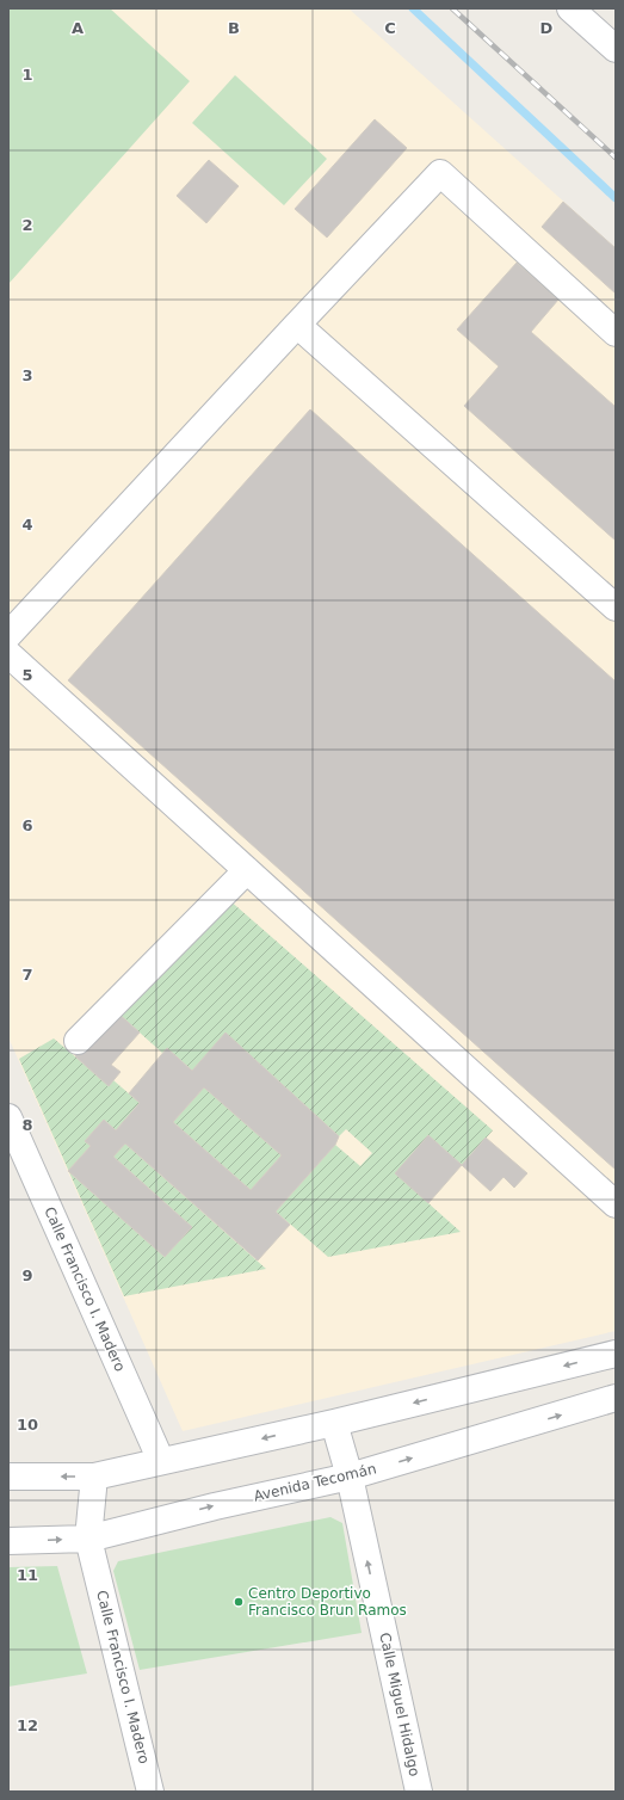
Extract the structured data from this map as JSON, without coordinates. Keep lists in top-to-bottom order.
{
  "streets": {
    "street": ["Calle Francisco I. Madero", "Avenida Tecomán", "Calle Miguel Hidalgo"]
  },
  "crossings": [
    ["Calle Francisco I. Madero", "Avenida Tecomán"],
    ["Avenida Tecomán", "Calle Miguel Hidalgo"]
  ],
  "one_way": ["Calle Miguel Hidalgo"],
  "places": ["Centro Deportivo Francisco Brun Ramos"],
  "grid": {
    "columns": [
      "A",
      "B",
      "C",
      "D"
    ],
    "rows": [
      "1",
      "2",
      "3",
      "4",
      "5",
      "6",
      "7",
      "8",
      "9",
      "10",
      "11",
      "12"
    ]
  }
}
